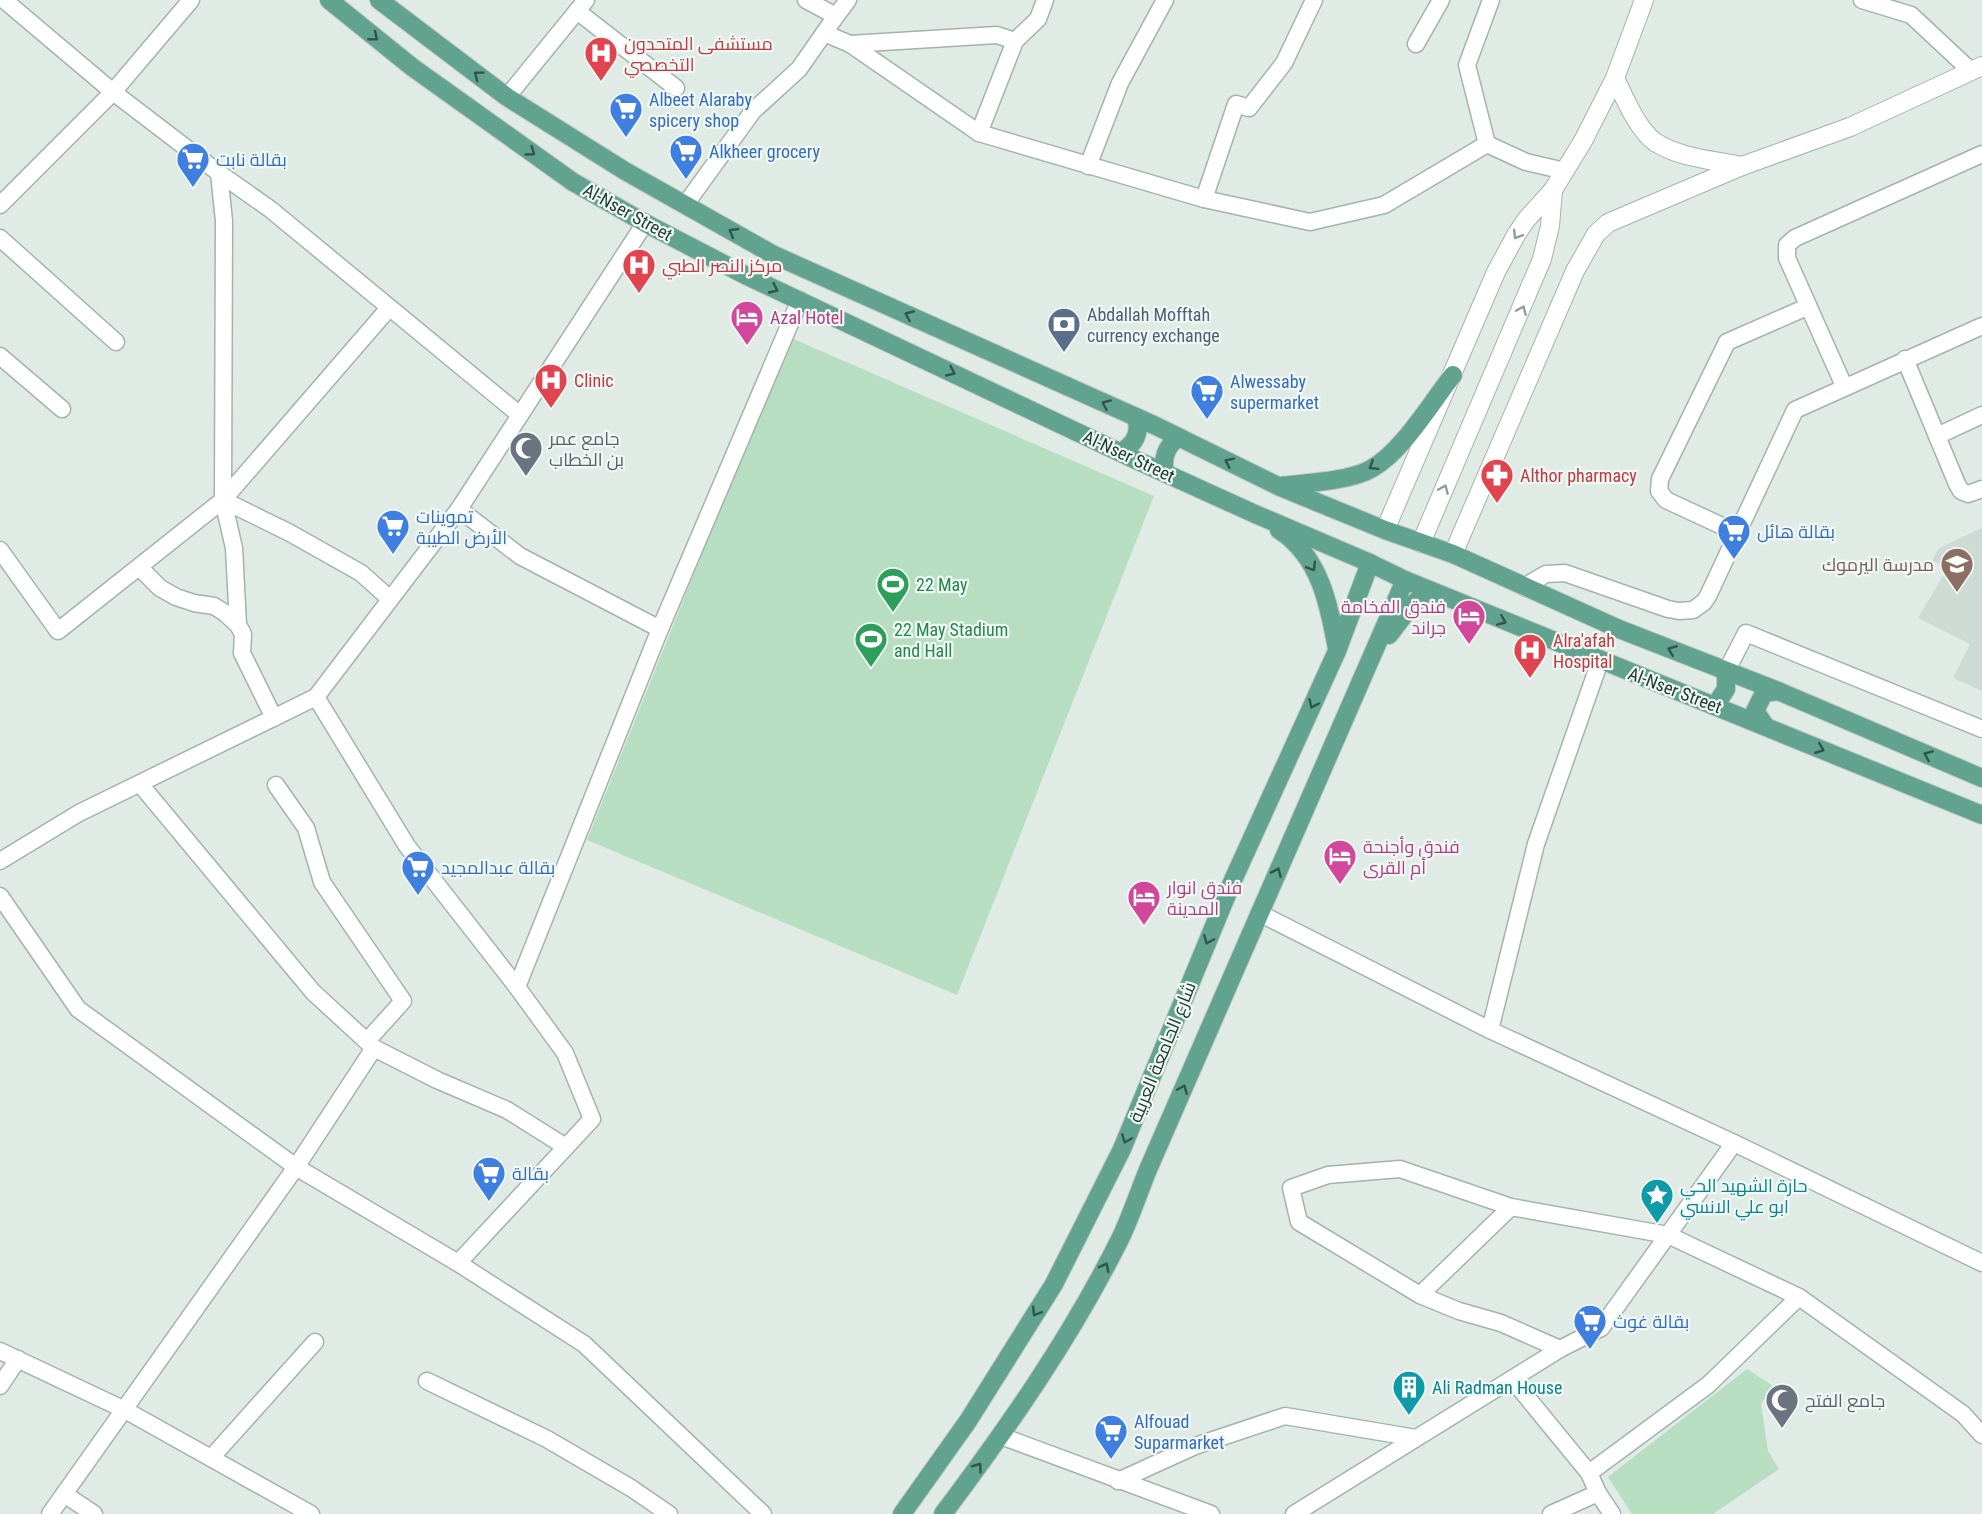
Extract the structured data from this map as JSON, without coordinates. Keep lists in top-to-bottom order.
{
  "streets": {
    "main road": ["Al-Nser Street", "شارع الجامعة العربية"]
  },
  "crossings": [
    ["Al-Nser Street", "شارع الجامعة العربية"]
  ],
  "places": {
    "hospital": [
      "مستشفى المتحدون التخصصي",
      "مركز النصر الطبي",
      "Clinic",
      "Alra'afah Hospital"
    ],
    "supermarket": [
      "Albeet Alaraby spicery shop",
      "Alkheer grocery",
      "بقالة نابت",
      "Alwessaby supermarket",
      "تموينات الأرض الطيبة",
      "بقالة هائل",
      "بقالة عبدالمجيد",
      "بقالة",
      "بقالة غوث",
      "Alfouad Suparmarket"
    ],
    "hotel": [
      "Azal Hotel",
      "فندق الفخامة جراند",
      "فندق وأجنحة أم القرى",
      "فندق انوار المدينة"
    ],
    "bank": ["Abdallah Mofftah currency exchange"],
    "mosque": ["جامع عمر بن الخطاب", "جامع الفتح"],
    "pharmacy": ["Althor pharmacy"],
    "school or university": ["مدرسة اليرموك"],
    "sports": ["22 May", "22 May Stadium and Hall"],
    "place": ["حارة الشهيد الحي ابو علي الانسي"],
    "building": ["Ali Radman House"]
  }
}
